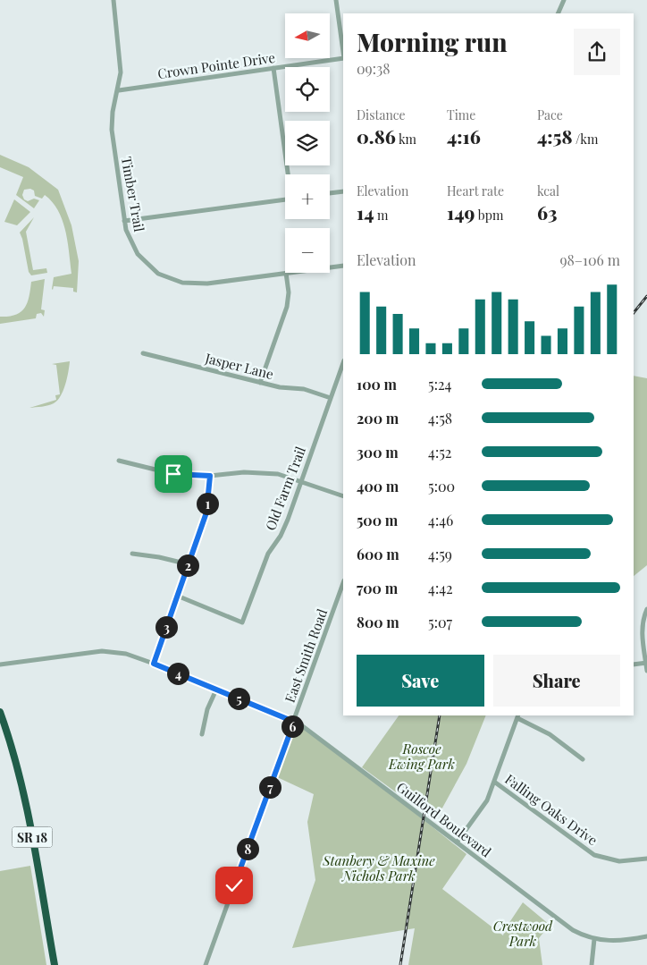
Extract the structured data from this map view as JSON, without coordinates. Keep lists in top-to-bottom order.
{
  "streets": {
    "highway": ["SR 18"],
    "street": [
      "Crown Pointe Drive",
      "Timber Trail",
      "Jasper Lane",
      "Old Farm Trail",
      "East Smith Road",
      "Falling Oaks Drive",
      "Guilford Boulevard"
    ]
  },
  "crossings": [
    ["Crown Pointe Drive", "Timber Trail"],
    ["Jasper Lane", "Old Farm Trail"],
    ["East Smith Road", "Guilford Boulevard"]
  ],
  "parks": ["Roscoe Ewing Park", "Stanbery & Maxine Nichols Park", "Crestwood Park"],
  "north": "left",
  "page": {
    "map_buttons": ["+", "−"],
    "heading": ["Morning run", "09:38"],
    "stats": [
      ["Distance", "0.86 km"],
      ["Time", "4:16"],
      ["Pace", "4:58 /km"],
      ["Elevation", "14 m"],
      ["Heart rate", "149 bpm"],
      ["kcal", "63"]
    ],
    "chart": ["Elevation", "98–106 m"],
    "list": [
      {
        "name": "100 m",
        "note": "5:24"
      },
      {
        "name": "200 m",
        "note": "4:58"
      },
      {
        "name": "300 m",
        "note": "4:52"
      },
      {
        "name": "400 m",
        "note": "5:00"
      },
      {
        "name": "500 m",
        "note": "4:46"
      },
      {
        "name": "600 m",
        "note": "4:59"
      },
      {
        "name": "700 m",
        "note": "4:42"
      },
      {
        "name": "800 m",
        "note": "5:07"
      }
    ],
    "pins": [
      "1",
      "2",
      "3",
      "4",
      "5",
      "6",
      "7",
      "8"
    ],
    "buttons": ["Save", "Share"]
  }
}
